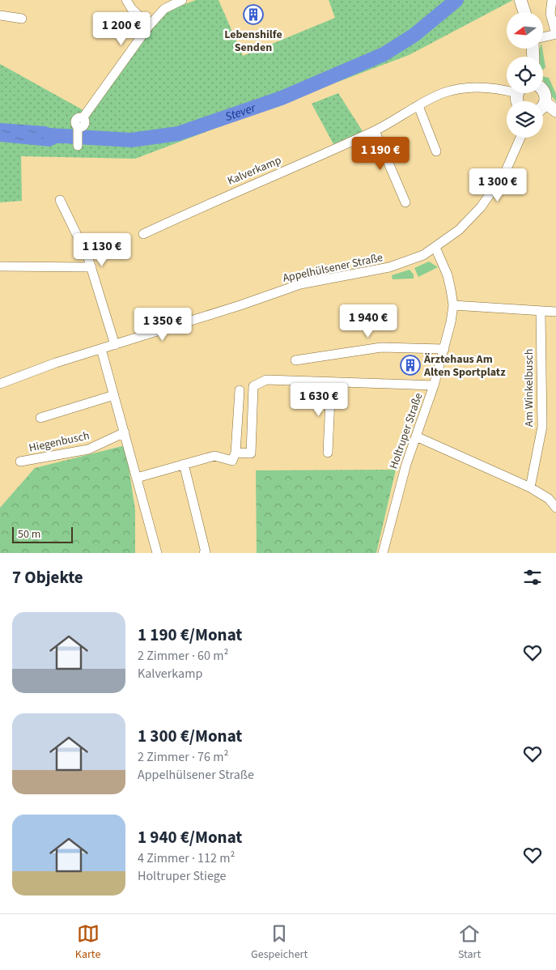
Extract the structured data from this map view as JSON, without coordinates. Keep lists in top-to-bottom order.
{
  "streets": {
    "street": [
      "Kalverkamp",
      "Appelhülsener Straße",
      "Am Winkelbusch",
      "Holtruper Straße",
      "Hiegenbusch"
    ]
  },
  "crossings": [
    ["Appelhülsener Straße", "Holtruper Straße"]
  ],
  "water": ["Stever"],
  "places": {
    "building": ["Lebenshilfe Senden", "Ärztehaus Am Alten Sportplatz"]
  },
  "scale_bar": "50 m",
  "north": "left",
  "page": {
    "price": [
      "1 200 €",
      "1 190 €",
      "1 300 €",
      "1 130 €",
      "1 940 €",
      "1 350 €",
      "1 630 €"
    ],
    "scale": "50 m",
    "heading": "7 Objekte",
    "list": [
      {
        "name": "1 190 €/Monat",
        "note": "2 Zimmer · 60 m² · Kalverkamp"
      },
      {
        "name": "1 300 €/Monat",
        "note": "2 Zimmer · 76 m² · Appelhülsener Straße"
      },
      {
        "name": "1 940 €/Monat",
        "note": "4 Zimmer · 112 m² · Holtruper Stiege"
      }
    ],
    "tabs": ["Karte", "Gespeichert", "Start"]
  }
}
